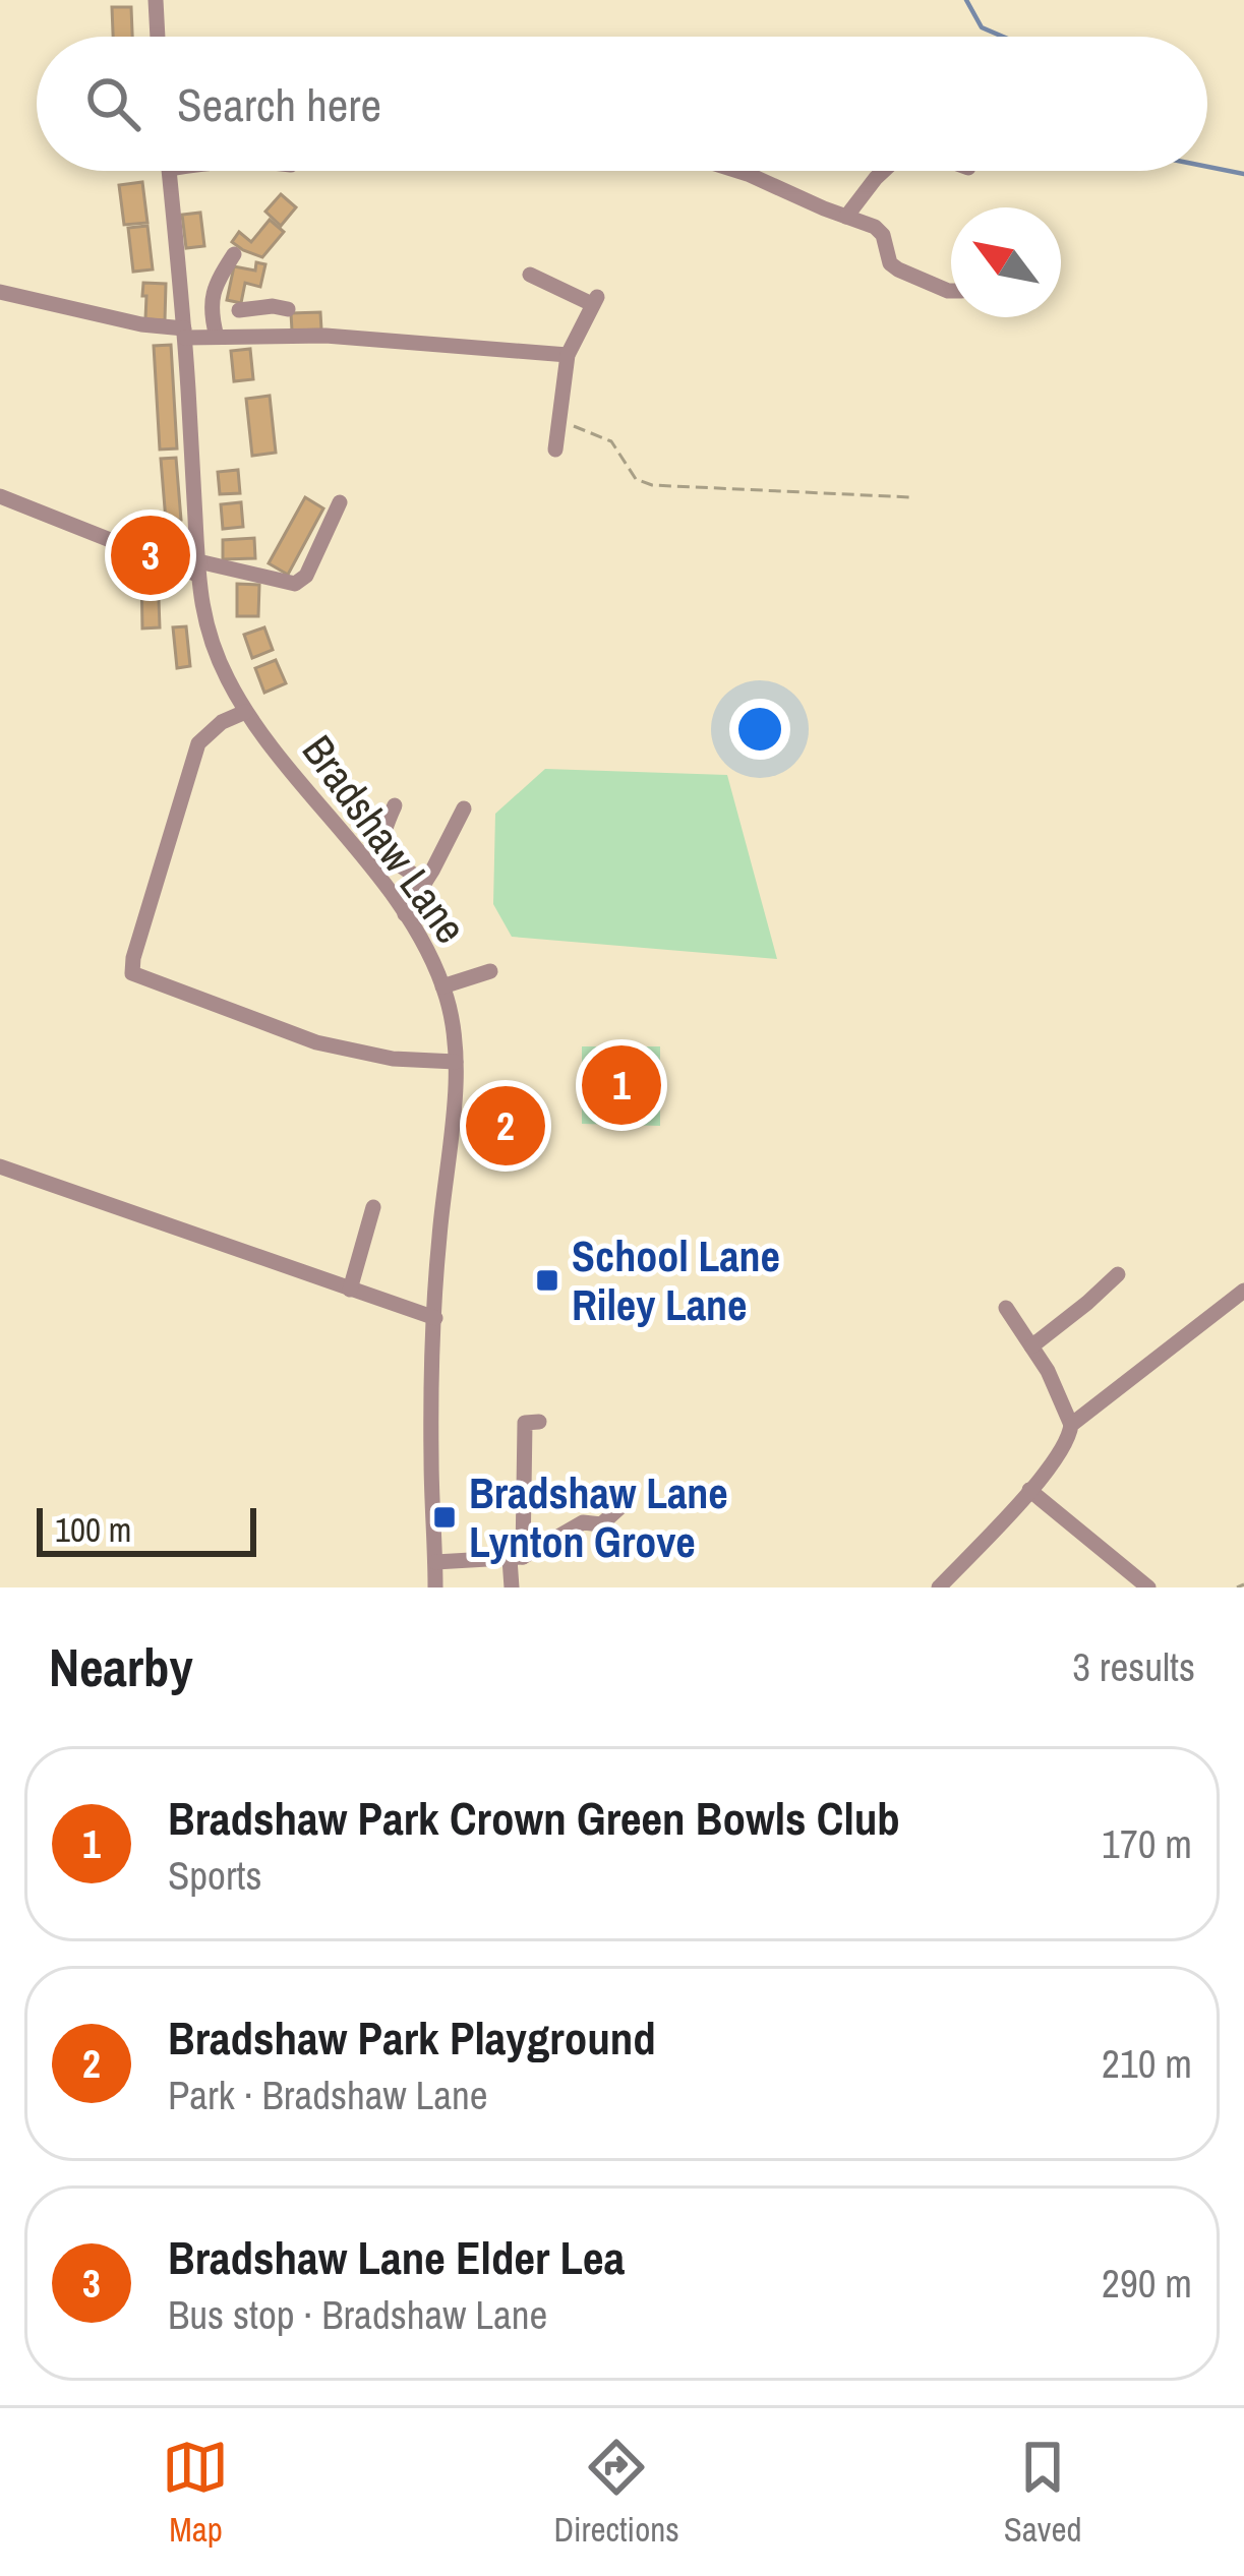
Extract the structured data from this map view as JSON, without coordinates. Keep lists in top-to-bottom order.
{
  "streets": {
    "street": ["Bradshaw Lane"]
  },
  "places": {
    "transit": ["School Lane Riley Lane", "Bradshaw Lane Lynton Grove"]
  },
  "scale_bar": "100 m",
  "north": "top left",
  "page": {
    "search": "Search here",
    "pins": ["3", "1", "2"],
    "scale": "100 m",
    "heading": ["Nearby", "3 results"],
    "list": [
      {
        "mark": "1",
        "name": "Bradshaw Park Crown Green Bowls Club",
        "note": "Sports",
        "value": "170 m"
      },
      {
        "mark": "2",
        "name": "Bradshaw Park Playground",
        "note": "Park · Bradshaw Lane",
        "value": "210 m"
      },
      {
        "mark": "3",
        "name": "Bradshaw Lane Elder Lea",
        "note": "Bus stop · Bradshaw Lane",
        "value": "290 m"
      }
    ],
    "nav": ["Map", "Directions", "Saved"]
  }
}
